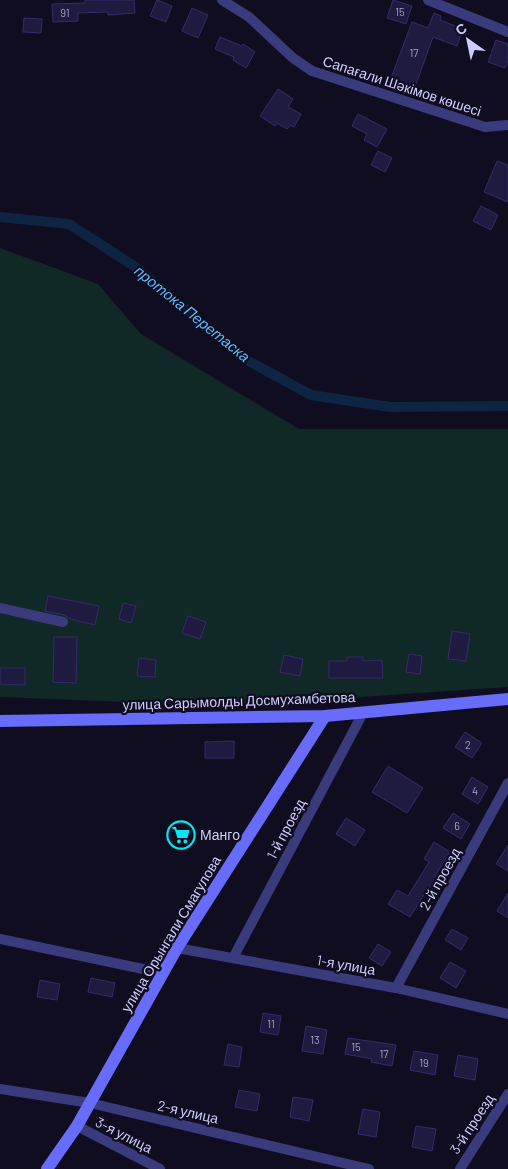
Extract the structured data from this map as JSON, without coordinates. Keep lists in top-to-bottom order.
{
  "streets": {
    "main road": ["улица Сарымолды Досмухамбетова", "улица Орынгали Смагулова"],
    "street": [
      "Сапағали Шәкімов көшесі",
      "1-й проезд",
      "2-й проезд",
      "1-я улица",
      "2-я улица",
      "3-й проезд",
      "3-я улица"
    ]
  },
  "crossings": [
    ["улица Сарымолды Досмухамбетова", "1-й проезд"],
    ["улица Сарымолды Досмухамбетова", "улица Орынгали Смагулова"],
    ["1-й проезд", "1-я улица"],
    ["2-й проезд", "1-я улица"],
    ["улица Орынгали Смагулова", "1-я улица"],
    ["улица Орынгали Смагулова", "2-я улица"],
    ["улица Орынгали Смагулова", "3-я улица"]
  ],
  "water": ["протока Перетаска"],
  "places": {
    "supermarket": ["Манго"]
  },
  "house_numbers": [
    "15",
    "91",
    "17",
    "2",
    "4",
    "6",
    "11",
    "13",
    "15",
    "17",
    "19"
  ],
  "north": "top left"
}
